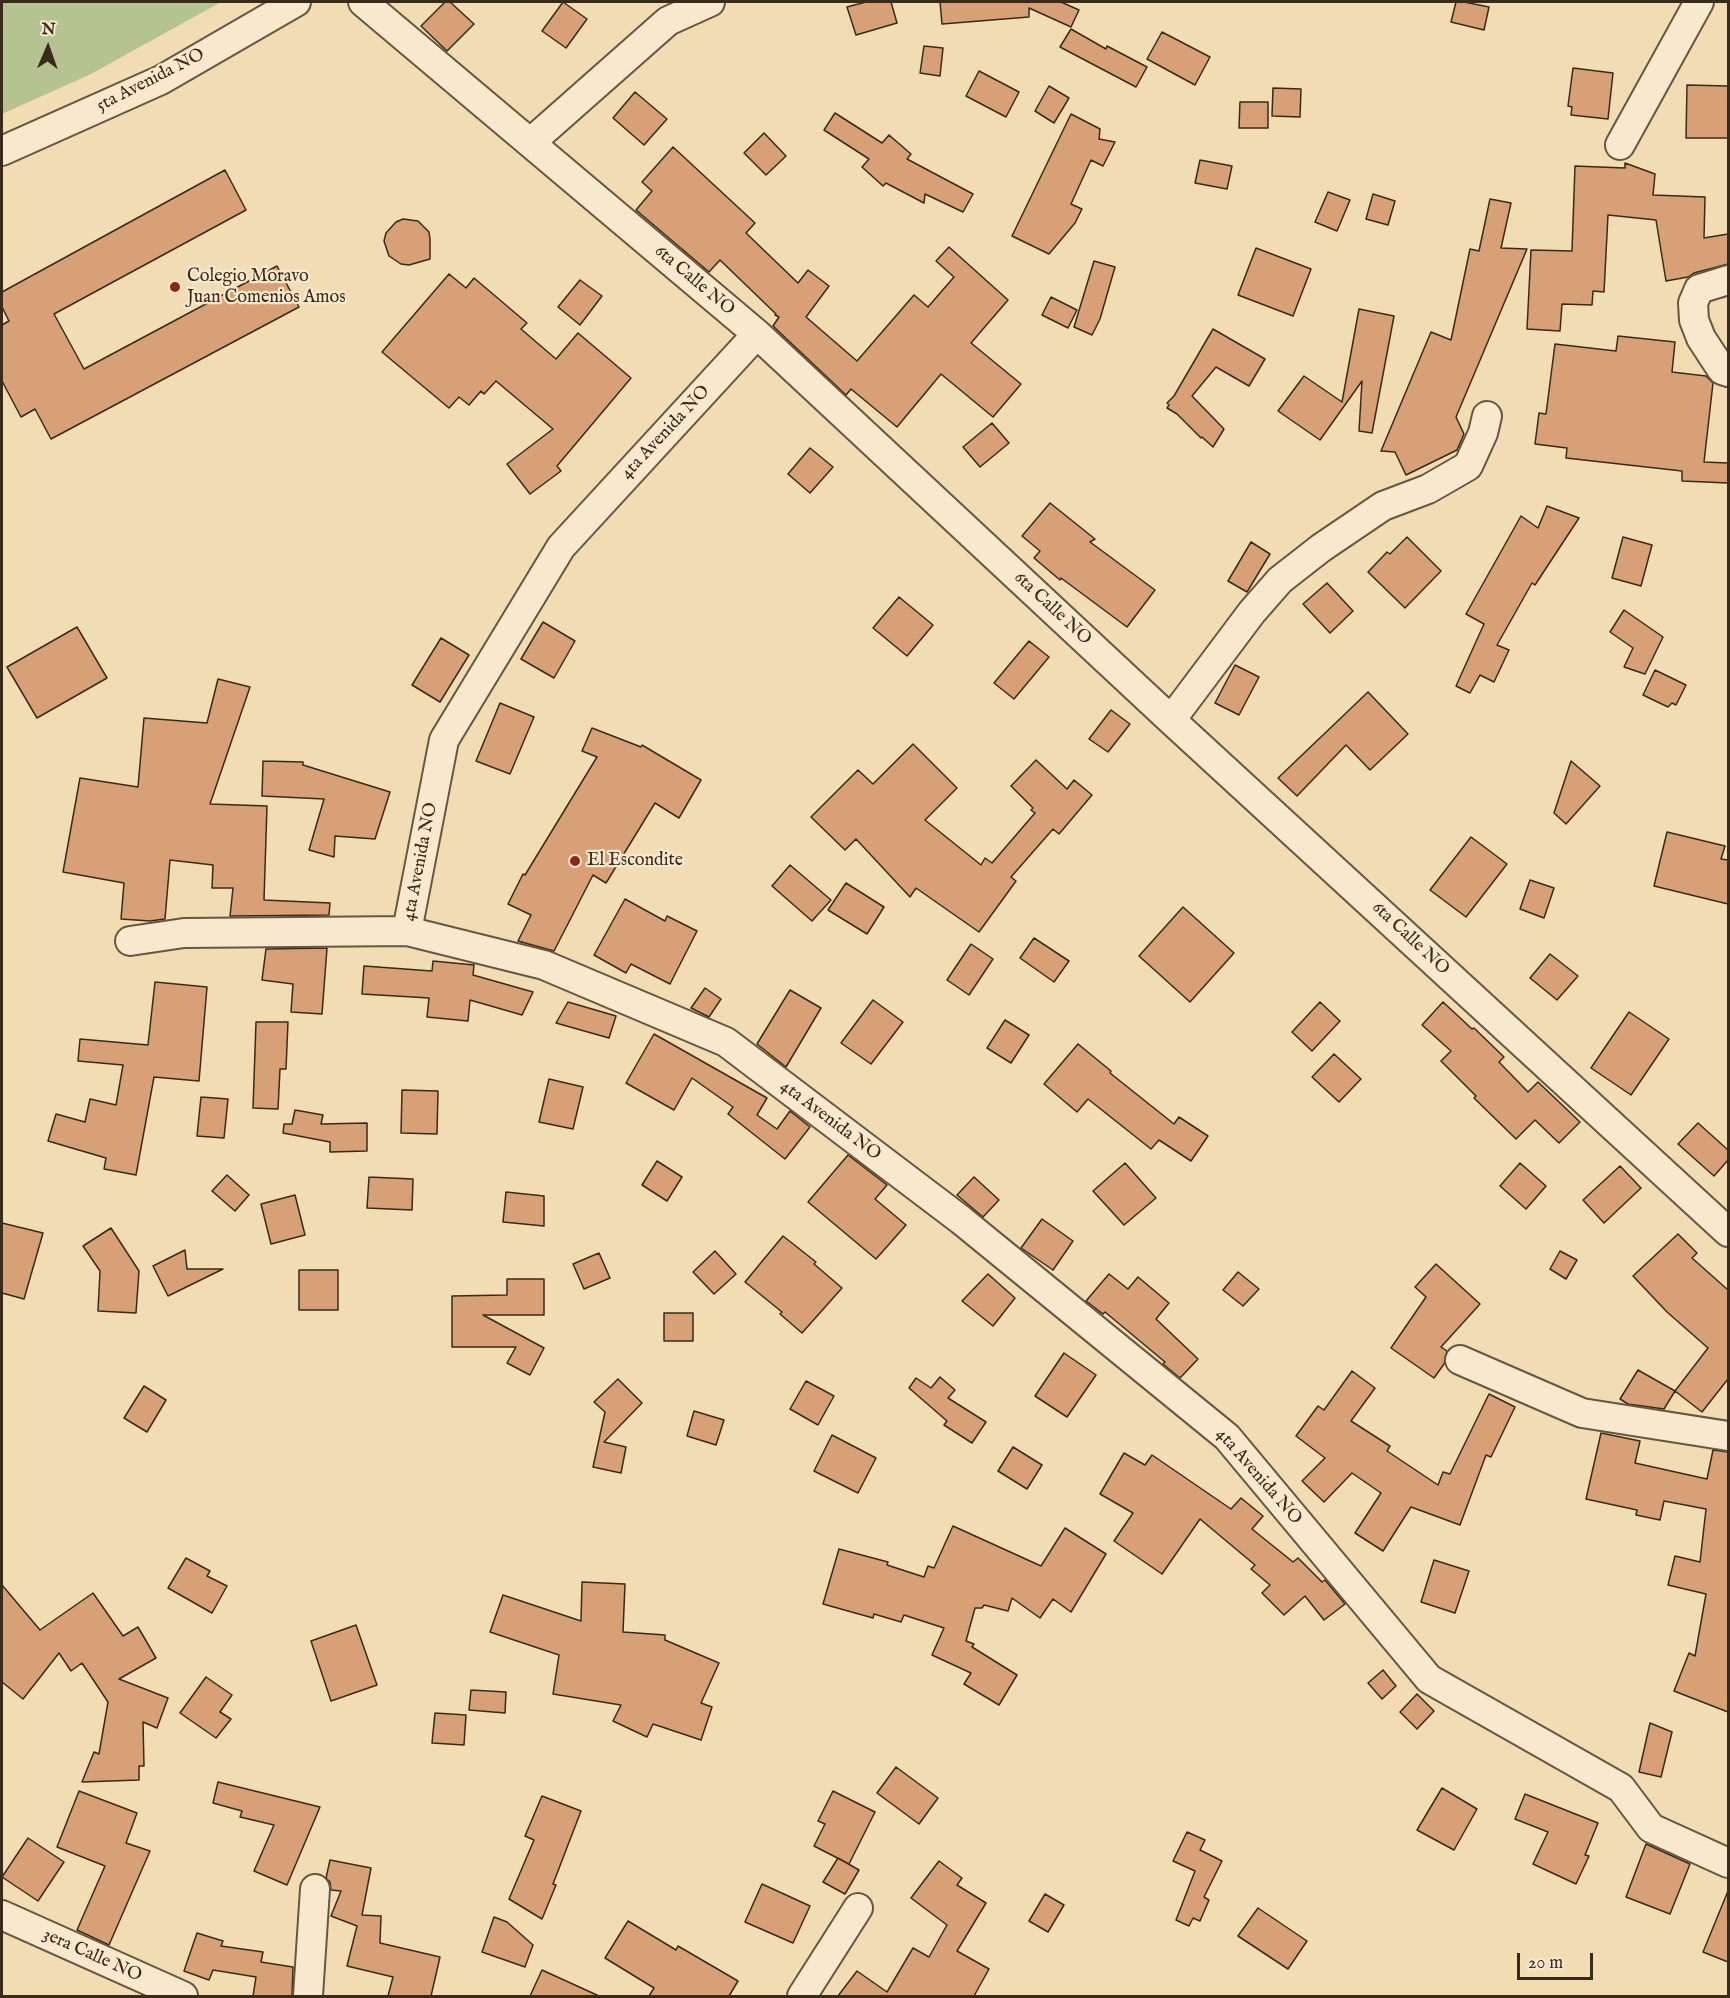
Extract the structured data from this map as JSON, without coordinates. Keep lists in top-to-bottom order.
{
  "streets": {
    "street": [
      "5ta Avenida NO",
      "6ta Calle NO",
      "4ta Avenida NO",
      "3era Calle NO"
    ]
  },
  "crossings": [
    ["6ta Calle NO", "4ta Avenida NO"]
  ],
  "places": ["Colegio Moravo Juan Comenios Amos", "El Escondite"],
  "scale_bar": "20 m",
  "north": "top"
}
